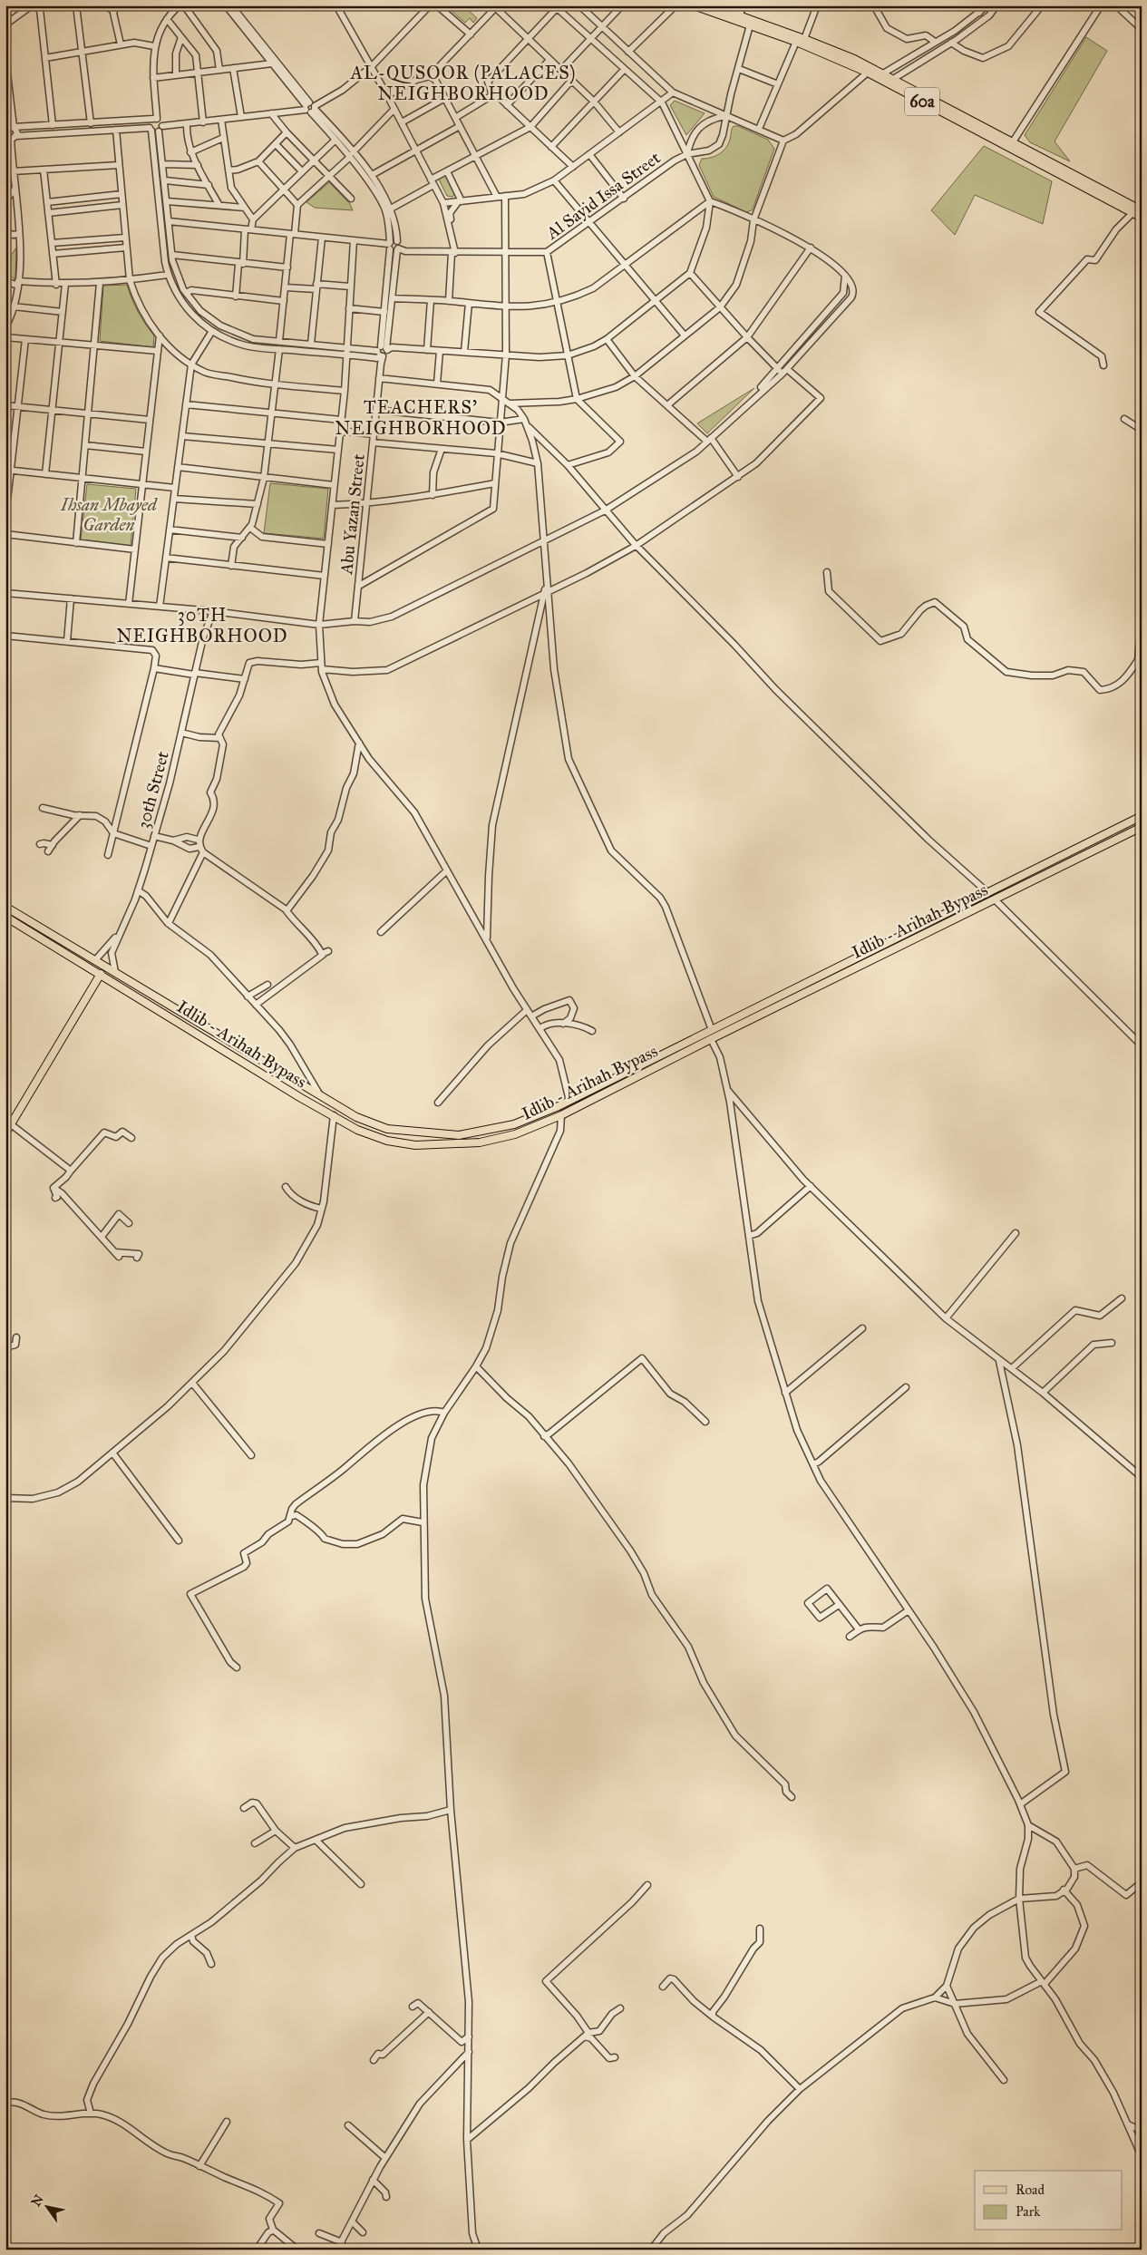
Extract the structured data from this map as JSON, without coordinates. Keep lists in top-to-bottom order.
{
  "streets": {
    "main road": ["60a", "Idlib - Arihah Bypass"],
    "street": ["Al Sayid Issa Street", "Abu Yazan Street", "30th Street"]
  },
  "crossings": [
    ["30th Street", "Idlib - Arihah Bypass"]
  ],
  "districts": ["AL-QUSOOR (PALACES) NEIGHBORHOOD", "TEACHERS' NEIGHBORHOOD", "30TH NEIGHBORHOOD"],
  "parks": ["Ihsan Mbayed Garden"],
  "legend": ["Road", "Park"],
  "north": "top left"
}
